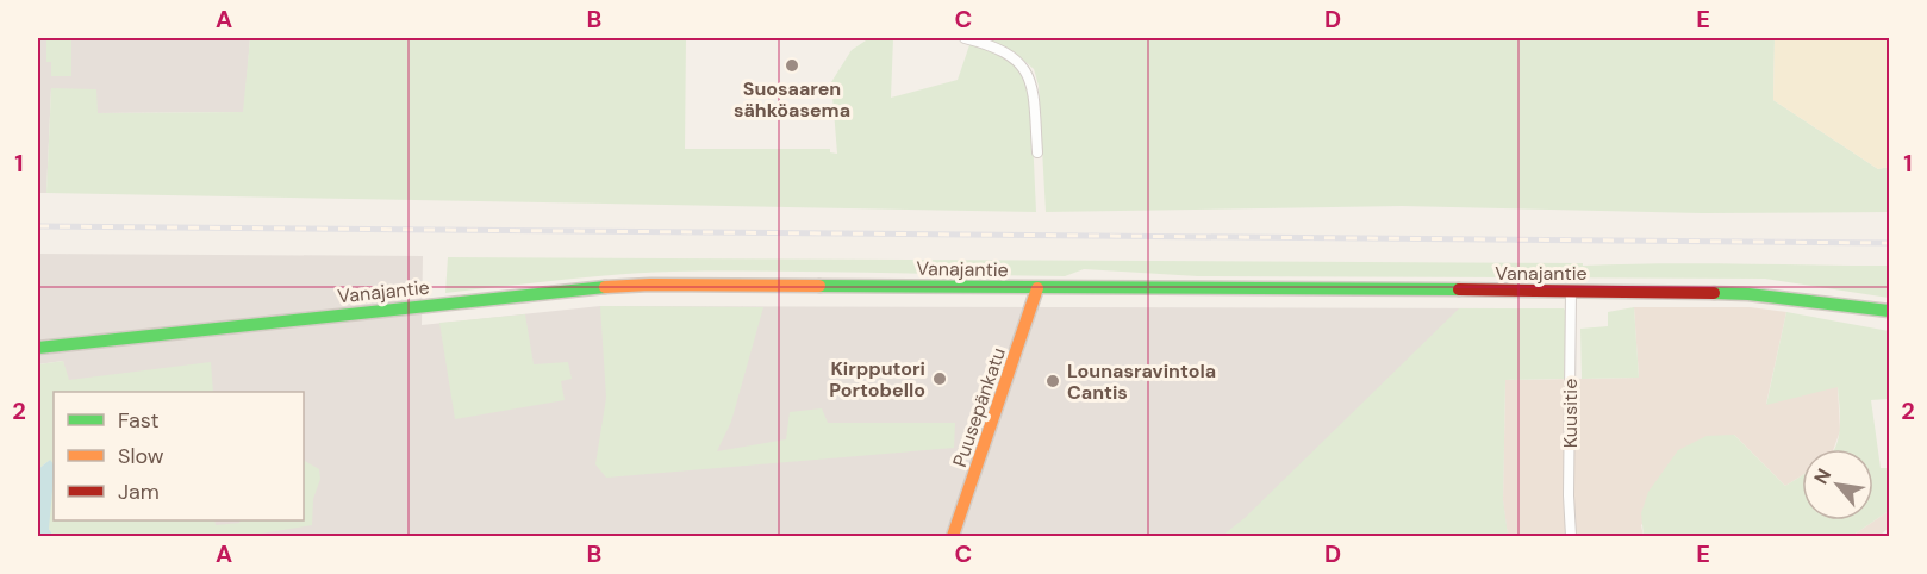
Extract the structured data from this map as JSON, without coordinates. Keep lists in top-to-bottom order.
{
  "streets": {
    "street": ["Vanajantie", "Puusepänkatu", "Kuusitie"]
  },
  "crossings": [
    ["Vanajantie", "Puusepänkatu"],
    ["Vanajantie", "Kuusitie"]
  ],
  "places": ["Suosaaren sähköasema", "Kirpputori Portobello", "Lounasravintola Cantis"],
  "legend": ["Fast", "Slow", "Jam"],
  "north": "top left",
  "grid": {
    "columns": [
      "A",
      "B",
      "C",
      "D",
      "E"
    ],
    "rows": ["1", "2"]
  }
}
